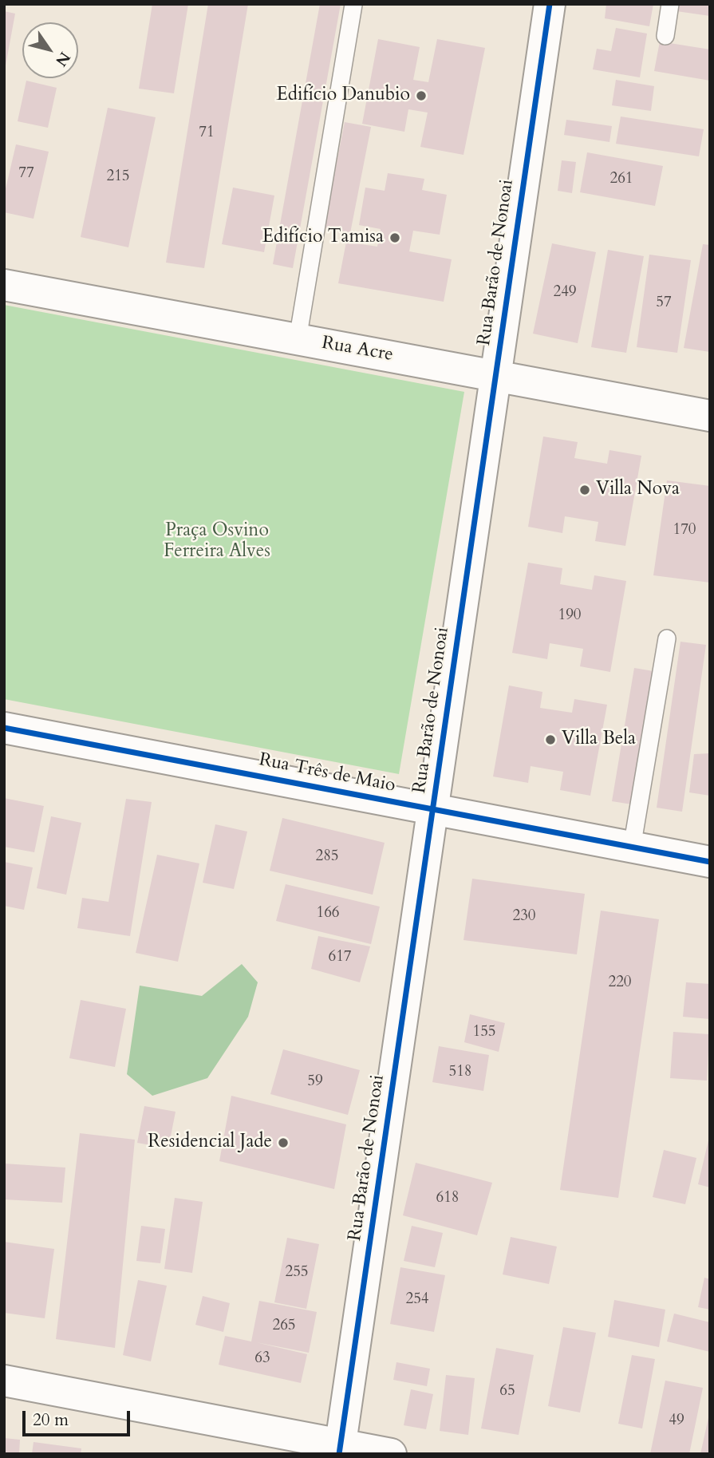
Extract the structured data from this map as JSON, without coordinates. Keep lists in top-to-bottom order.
{
  "streets": {
    "street": ["Rua Barão de Nonoai", "Rua Acre", "Rua Três de Maio"]
  },
  "crossings": [
    ["Rua Barão de Nonoai", "Rua Acre"],
    ["Rua Barão de Nonoai", "Rua Três de Maio"]
  ],
  "parks": ["Praça Osvino Ferreira Alves"],
  "places": [
    "Edifício Danubio",
    "Edifício Tamisa",
    "Villa Nova",
    "Villa Bela",
    "Residencial Jade"
  ],
  "house_numbers": [
    "71",
    "77",
    "215",
    "261",
    "249",
    "57",
    "170",
    "190",
    "285",
    "166",
    "230",
    "617",
    "220",
    "155",
    "518",
    "59",
    "618",
    "255",
    "254",
    "265",
    "63",
    "65",
    "49"
  ],
  "scale_bar": "20 m",
  "north": "bottom right"
}
